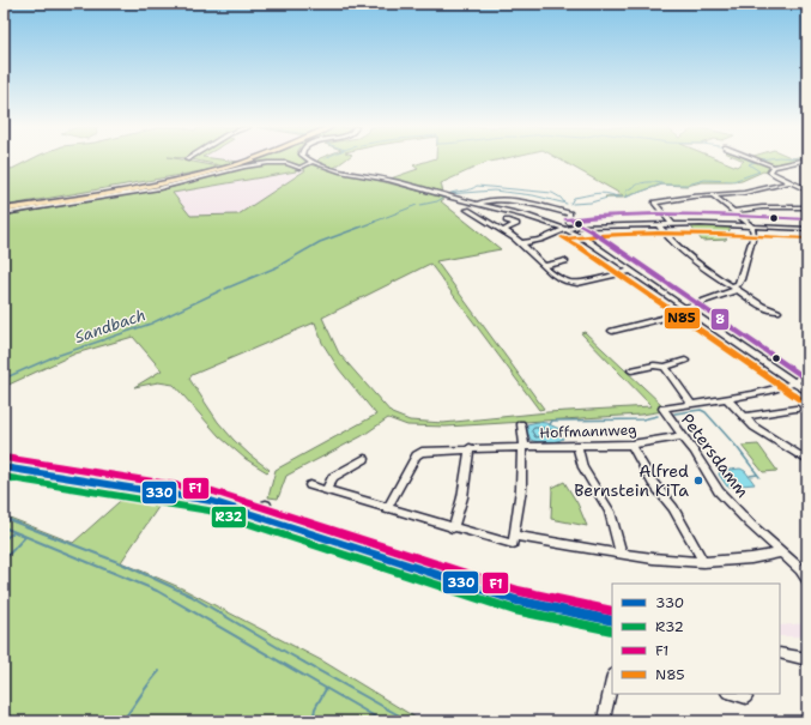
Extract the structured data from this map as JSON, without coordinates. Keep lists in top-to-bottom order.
{
  "streets": {
    "street": ["Hoffmannweg", "Petersdamm"]
  },
  "crossings": [
    ["Hoffmannweg", "Petersdamm"]
  ],
  "water": ["Sandbach"],
  "places": ["Alfred Bernstein KiTa"],
  "lines": [
    "transit line 8",
    "transit line N85",
    "transit line F1",
    "transit line 330",
    "transit line R32"
  ],
  "legend": [
    "330",
    "R32",
    "F1",
    "N85"
  ]
}
